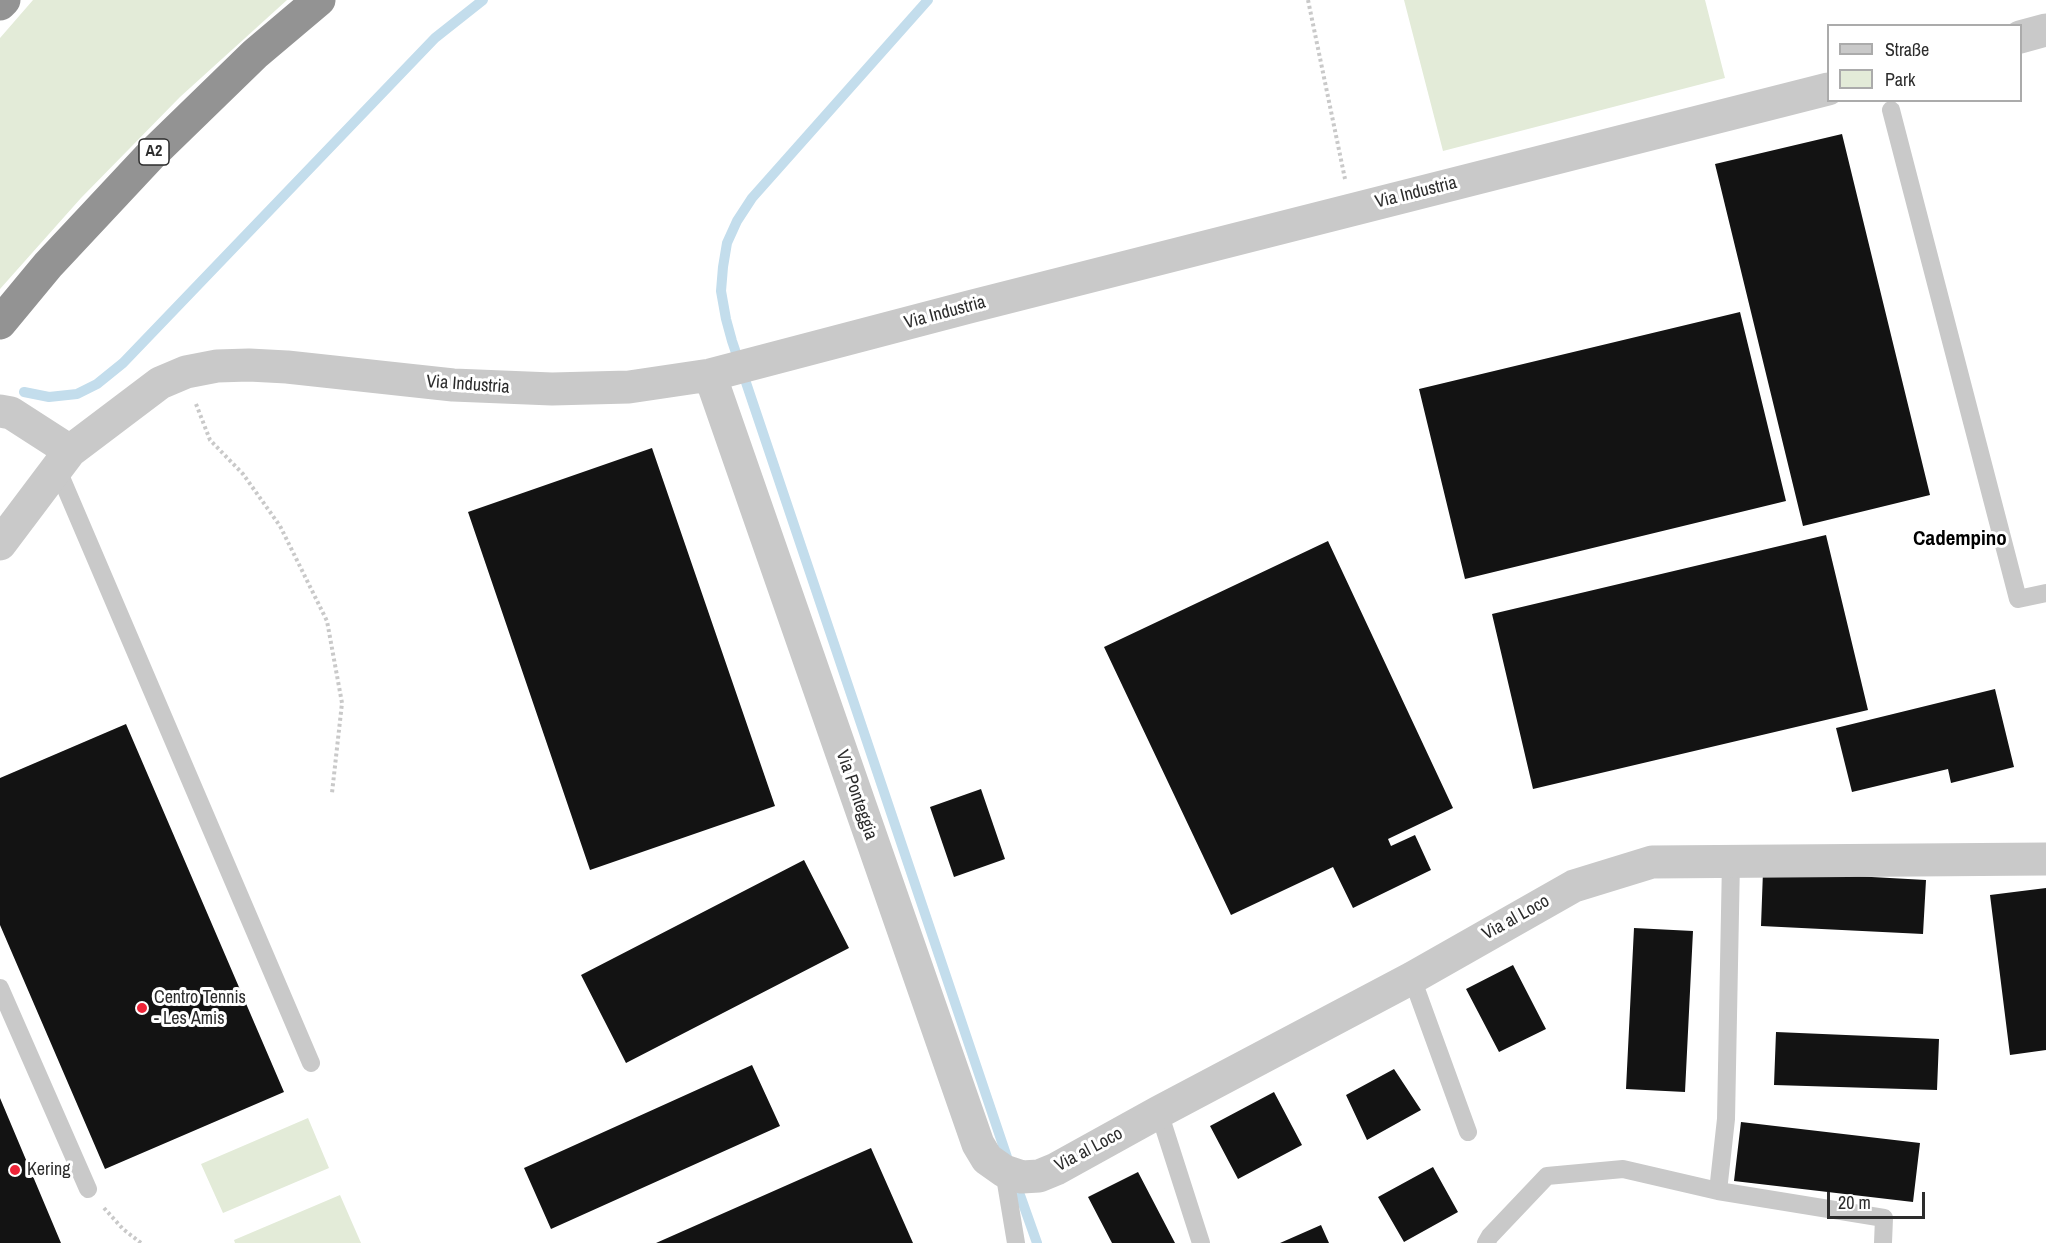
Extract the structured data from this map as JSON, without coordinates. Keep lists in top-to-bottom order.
{
  "streets": {
    "highway": ["A2"],
    "street": ["Via Industria", "Via Ponteggia", "Via al Loco"]
  },
  "crossings": [
    ["Via Industria", "Via Ponteggia"],
    ["Via Ponteggia", "Via al Loco"]
  ],
  "districts": ["Cadempino"],
  "places": ["Centro Tennis - Les Amis", "Kering"],
  "legend": ["Straße", "Park"],
  "scale_bar": "20 m"
}
